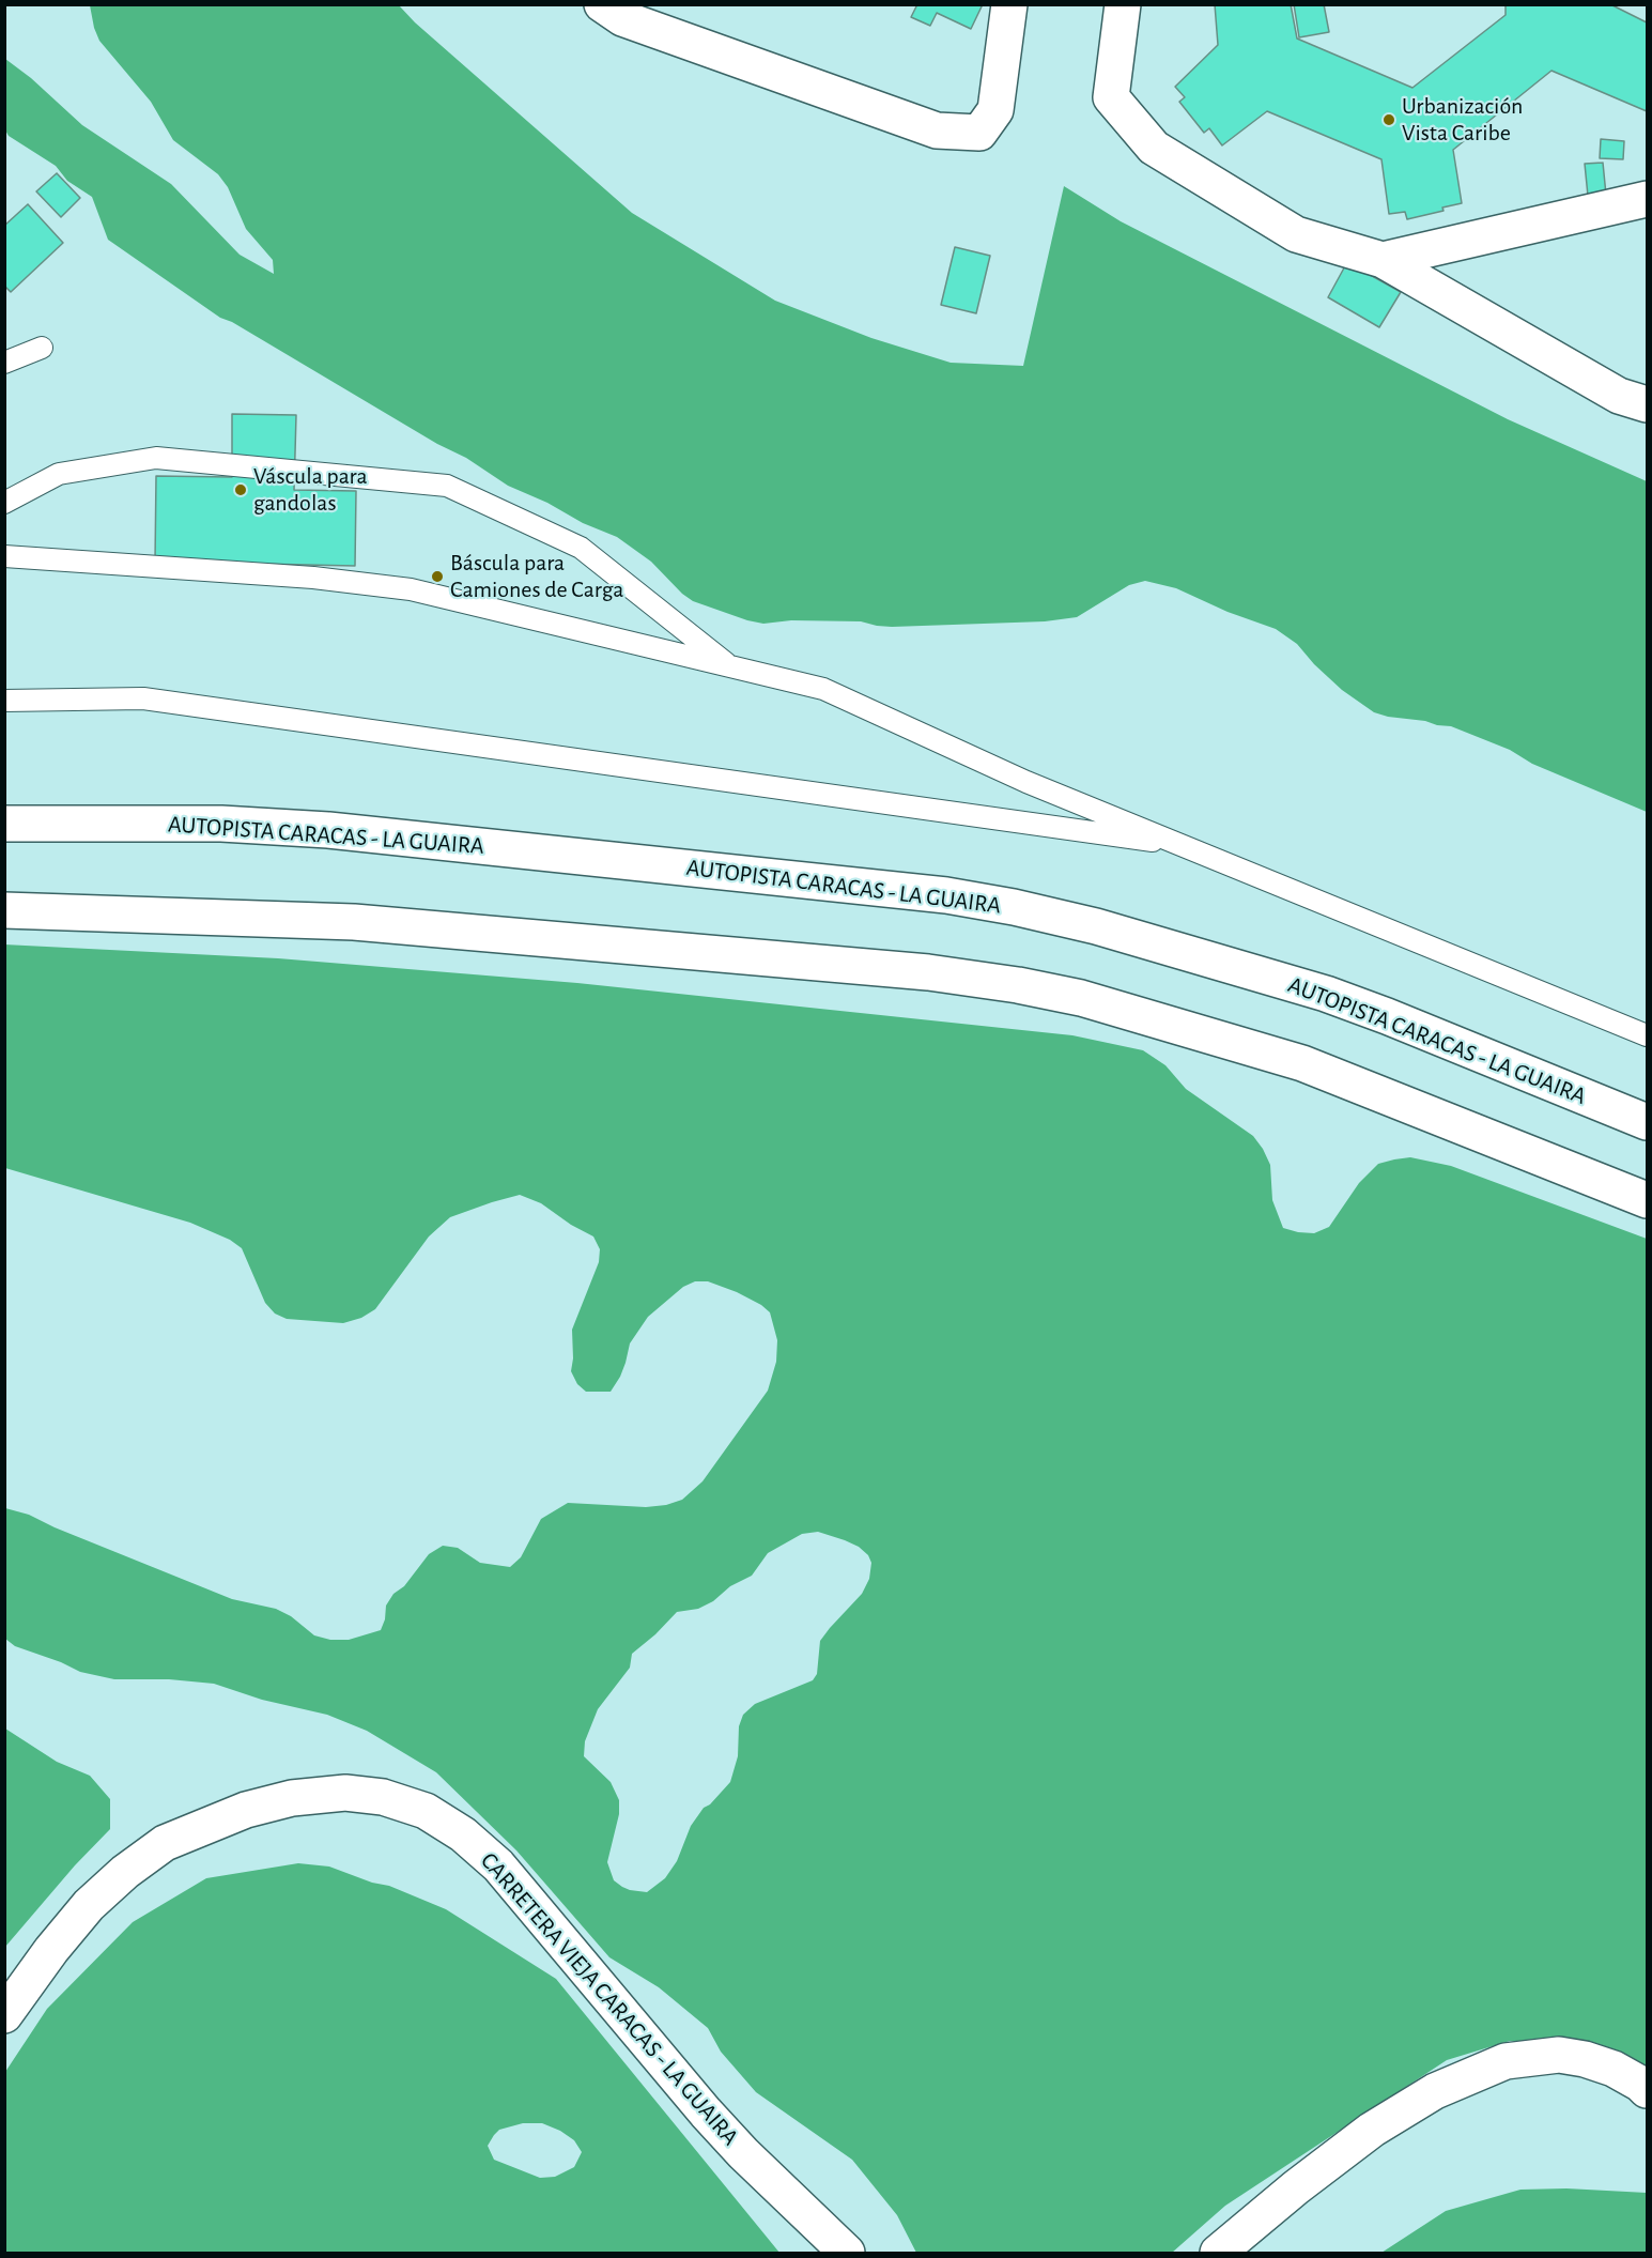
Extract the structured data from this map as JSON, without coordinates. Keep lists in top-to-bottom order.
{
  "streets": {
    "main road": ["AUTOPISTA CARACAS - LA GUAIRA", "CARRETERA VIEJA CARACAS - LA GUAIRA"]
  },
  "places": ["Urbanización Vista Caribe", "Váscula para gandolas", "Báscula para Camiones de Carga"]
}
